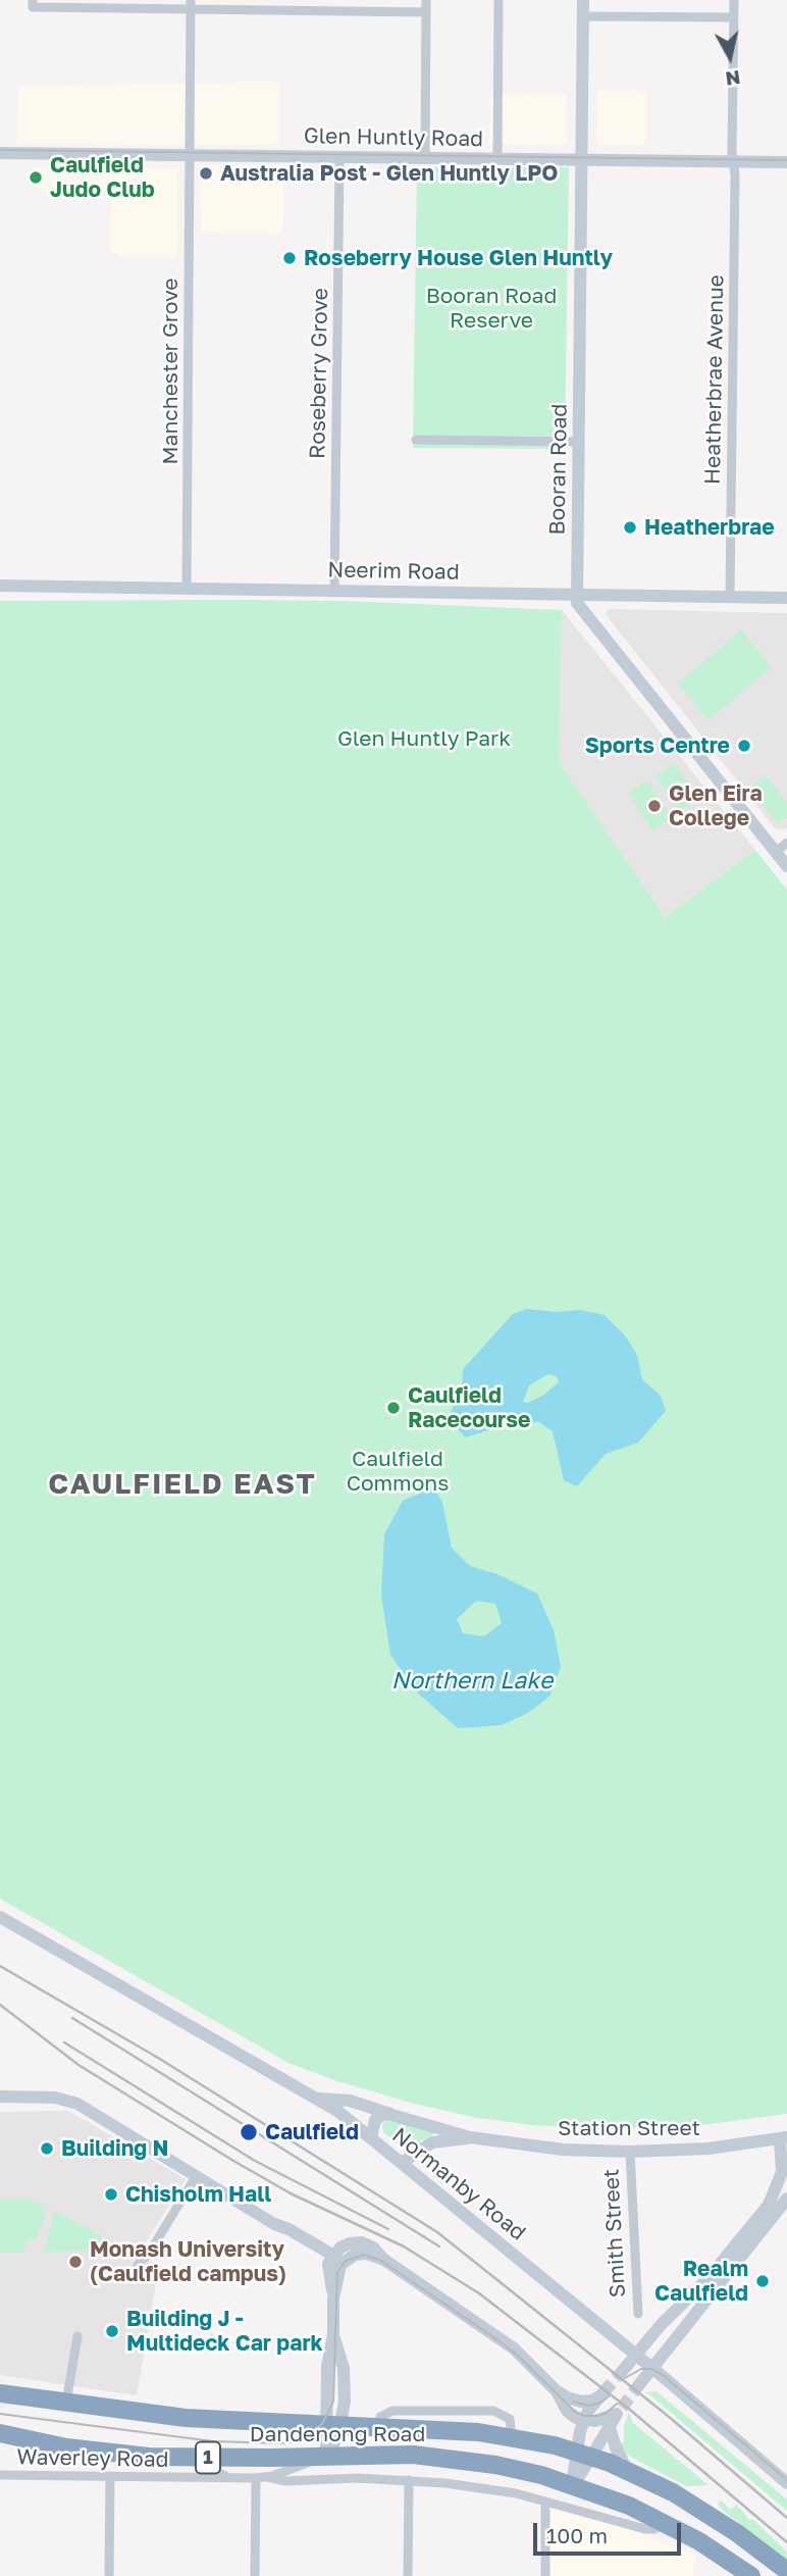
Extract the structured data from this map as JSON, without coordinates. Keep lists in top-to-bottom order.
{
  "streets": {
    "highway": ["Dandenong Road", "1"],
    "street": [
      "Glen Huntly Road",
      "Manchester Grove",
      "Roseberry Grove",
      "Heatherbrae Avenue",
      "Booran Road",
      "Neerim Road",
      "Station Street",
      "Normanby Road",
      "Smith Street",
      "Waverley Road"
    ]
  },
  "crossings": [
    ["Glen Huntly Road", "Manchester Grove"],
    ["Glen Huntly Road", "Roseberry Grove"],
    ["Glen Huntly Road", "Heatherbrae Avenue"],
    ["Glen Huntly Road", "Booran Road"],
    ["Manchester Grove", "Neerim Road"],
    ["Roseberry Grove", "Neerim Road"],
    ["Heatherbrae Avenue", "Neerim Road"],
    ["Booran Road", "Neerim Road"],
    ["Station Street", "Normanby Road"],
    ["Station Street", "Smith Street"],
    ["Dandenong Road", "Waverley Road"]
  ],
  "districts": ["CAULFIELD EAST"],
  "water": ["Northern Lake"],
  "parks": ["Booran Road Reserve", "Glen Huntly Park", "Caulfield Commons"],
  "places": [
    "Australia Post - Glen Huntly LPO",
    "Caulfield Judo Club",
    "Roseberry House Glen Huntly",
    "Heatherbrae",
    "Sports Centre",
    "Glen Eira College",
    "Caulfield Racecourse",
    "Caulfield",
    "Building N",
    "Chisholm Hall",
    "Monash University (Caulfield campus)",
    "Realm Caulfield",
    "Building J - Multideck Car park"
  ],
  "scale_bar": "100 m",
  "north": "bottom"
}
